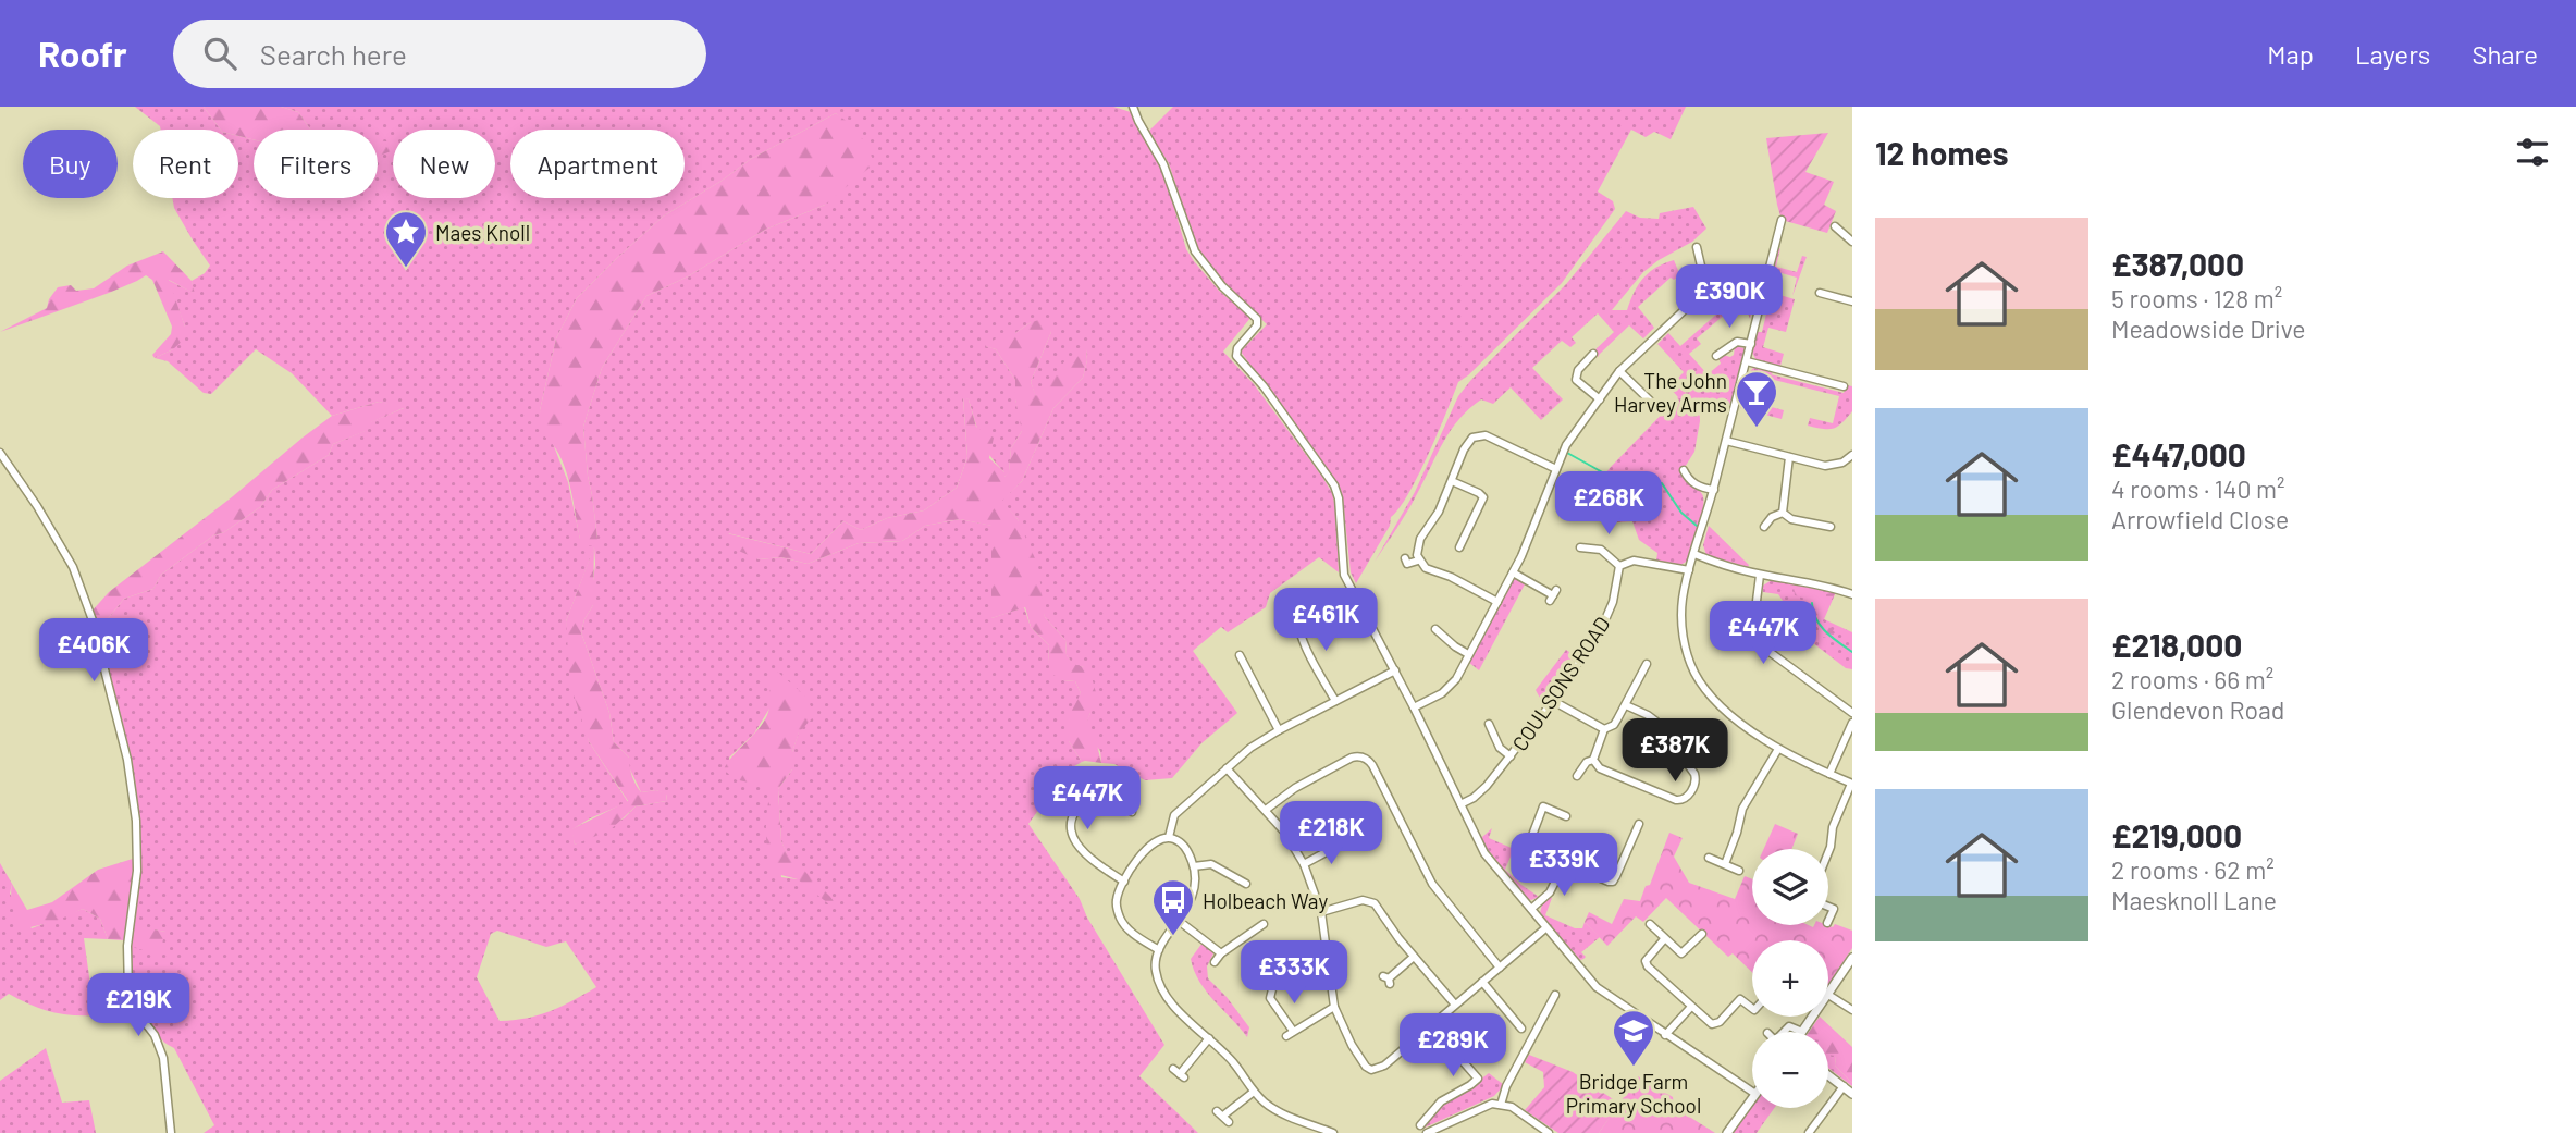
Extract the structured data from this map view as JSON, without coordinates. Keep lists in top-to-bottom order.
{
  "streets": {
    "street": ["COULSONS ROAD"]
  },
  "places": {
    "place": ["Maes Knoll"],
    "bar": ["The John Harvey Arms"],
    "bus stop": ["Holbeach Way"],
    "school or university": ["Bridge Farm Primary School"]
  },
  "page": {
    "header": "Roofr",
    "search": "Search here",
    "nav": ["Map", "Layers", "Share"],
    "heading": "12 homes",
    "chip": [
      "Buy",
      "Rent",
      "Filters",
      "New",
      "Apartment"
    ],
    "list": [
      {
        "name": "£387,000",
        "note": "5 rooms · 128 m² · Meadowside Drive"
      },
      {
        "name": "£447,000",
        "note": "4 rooms · 140 m² · Arrowfield Close"
      },
      {
        "name": "£218,000",
        "note": "2 rooms · 66 m² · Glendevon Road"
      },
      {
        "name": "£219,000",
        "note": "2 rooms · 62 m² · Maesknoll Lane"
      }
    ],
    "price": [
      "£390K",
      "£268K",
      "£461K",
      "£447K",
      "£406K",
      "£387K",
      "£447K",
      "£218K",
      "£339K",
      "£333K",
      "£219K",
      "£289K"
    ],
    "map_buttons": ["+", "−"]
  }
}
